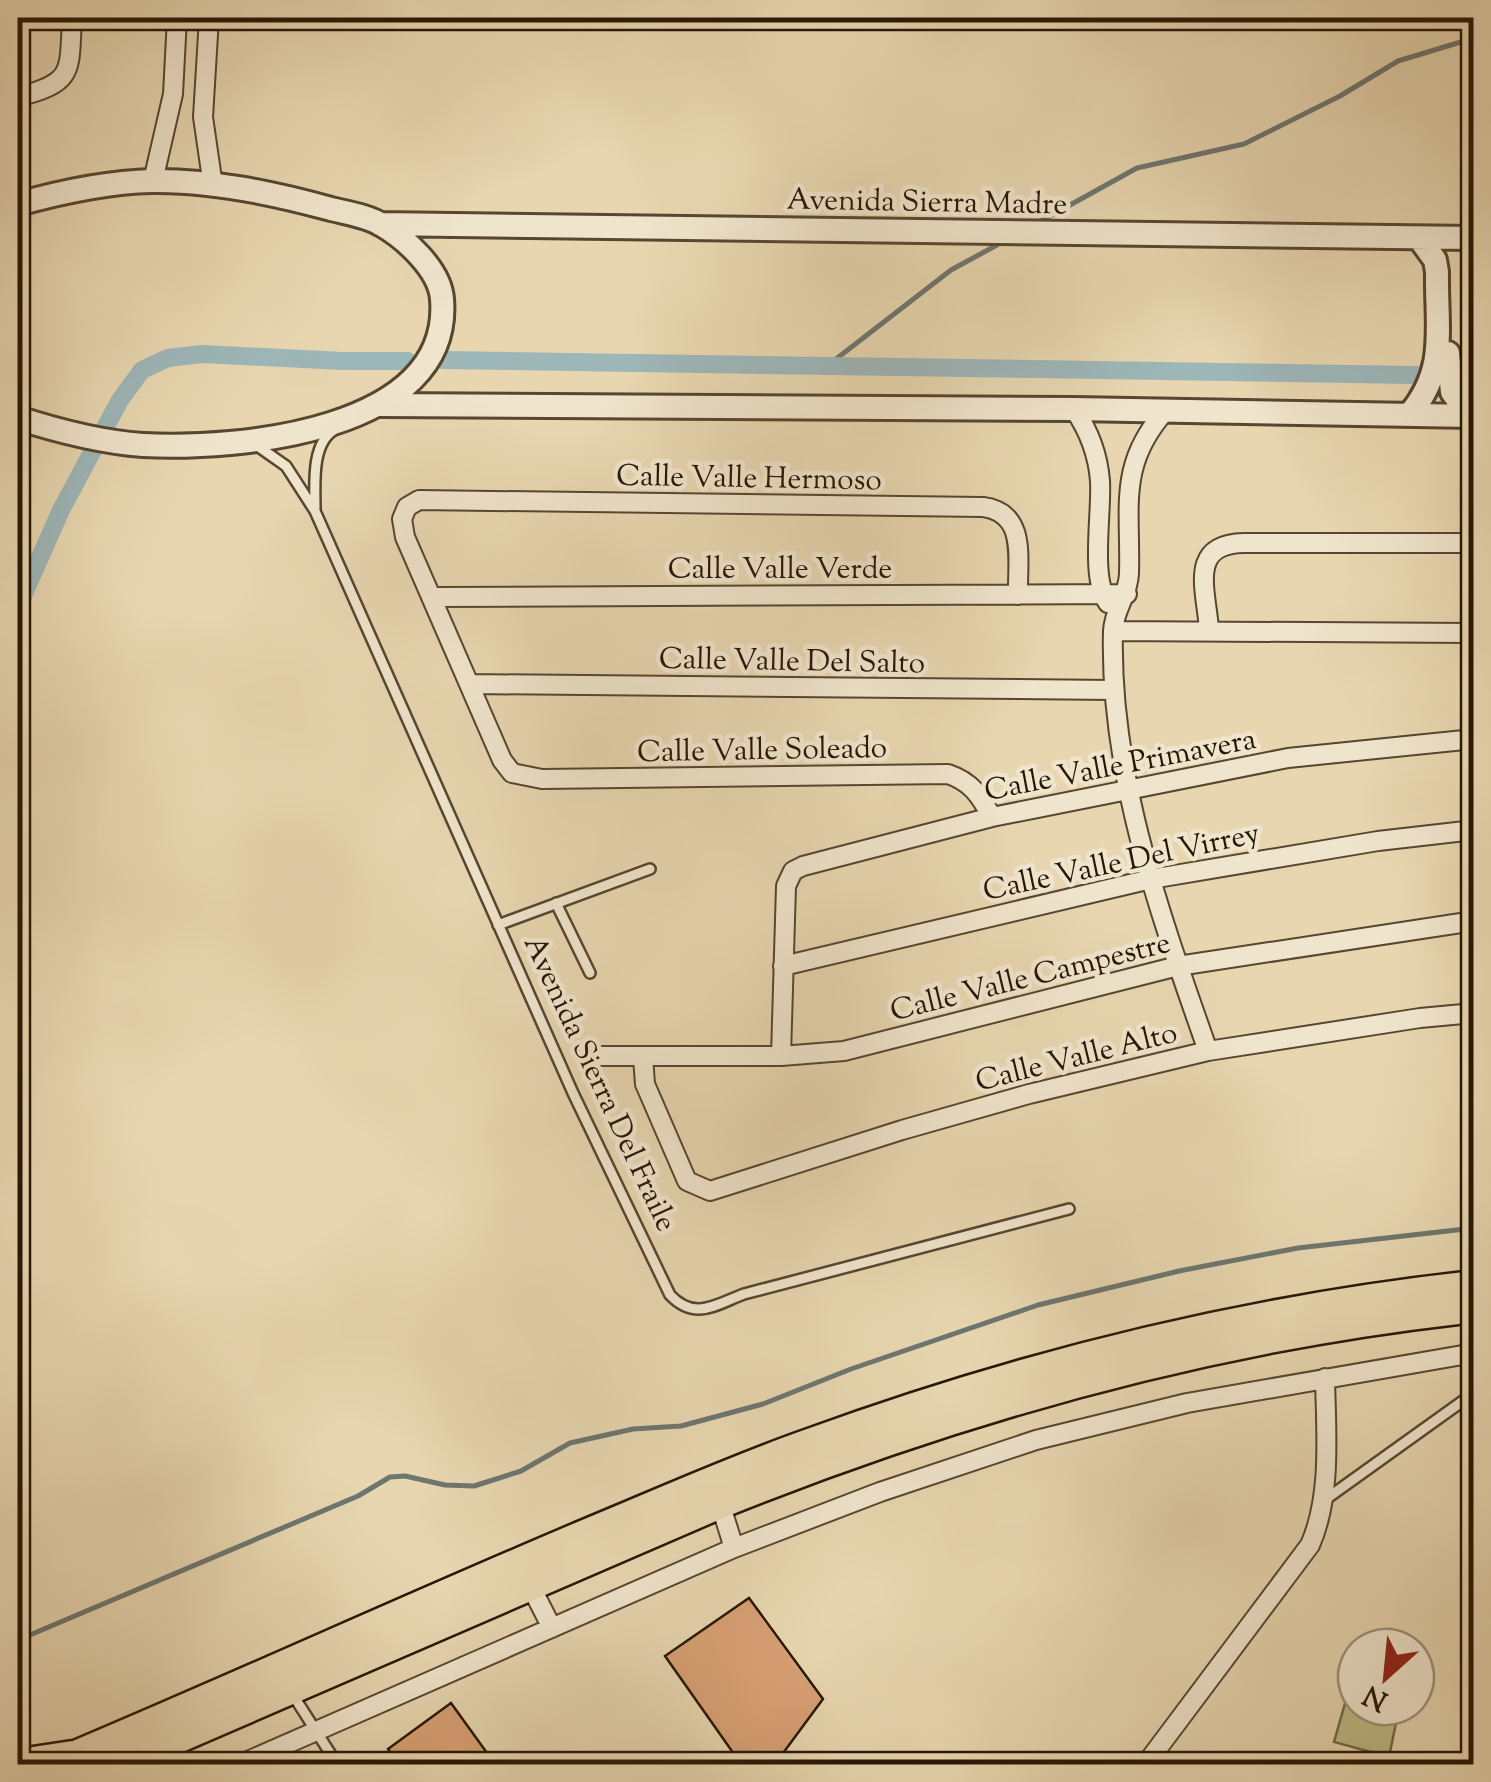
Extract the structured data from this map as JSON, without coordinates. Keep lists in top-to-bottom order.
{
  "streets": {
    "street": [
      "Avenida Sierra Madre",
      "Calle Valle Hermoso",
      "Calle Valle Verde",
      "Calle Valle Del Salto",
      "Calle Valle Soleado",
      "Calle Valle Primavera",
      "Calle Valle Del Virrey",
      "Calle Valle Campestre",
      "Calle Valle Alto"
    ],
    "lane": ["Avenida Sierra Del Fraile"]
  },
  "crossings": [
    ["Calle Valle Hermoso", "Calle Valle Verde"],
    ["Calle Valle Del Salto", "Calle Valle Soleado"],
    ["Calle Valle Soleado", "Calle Valle Primavera"],
    ["Calle Valle Primavera", "Calle Valle Del Virrey"],
    ["Calle Valle Campestre", "Calle Valle Alto"]
  ],
  "north": "bottom left"
}
